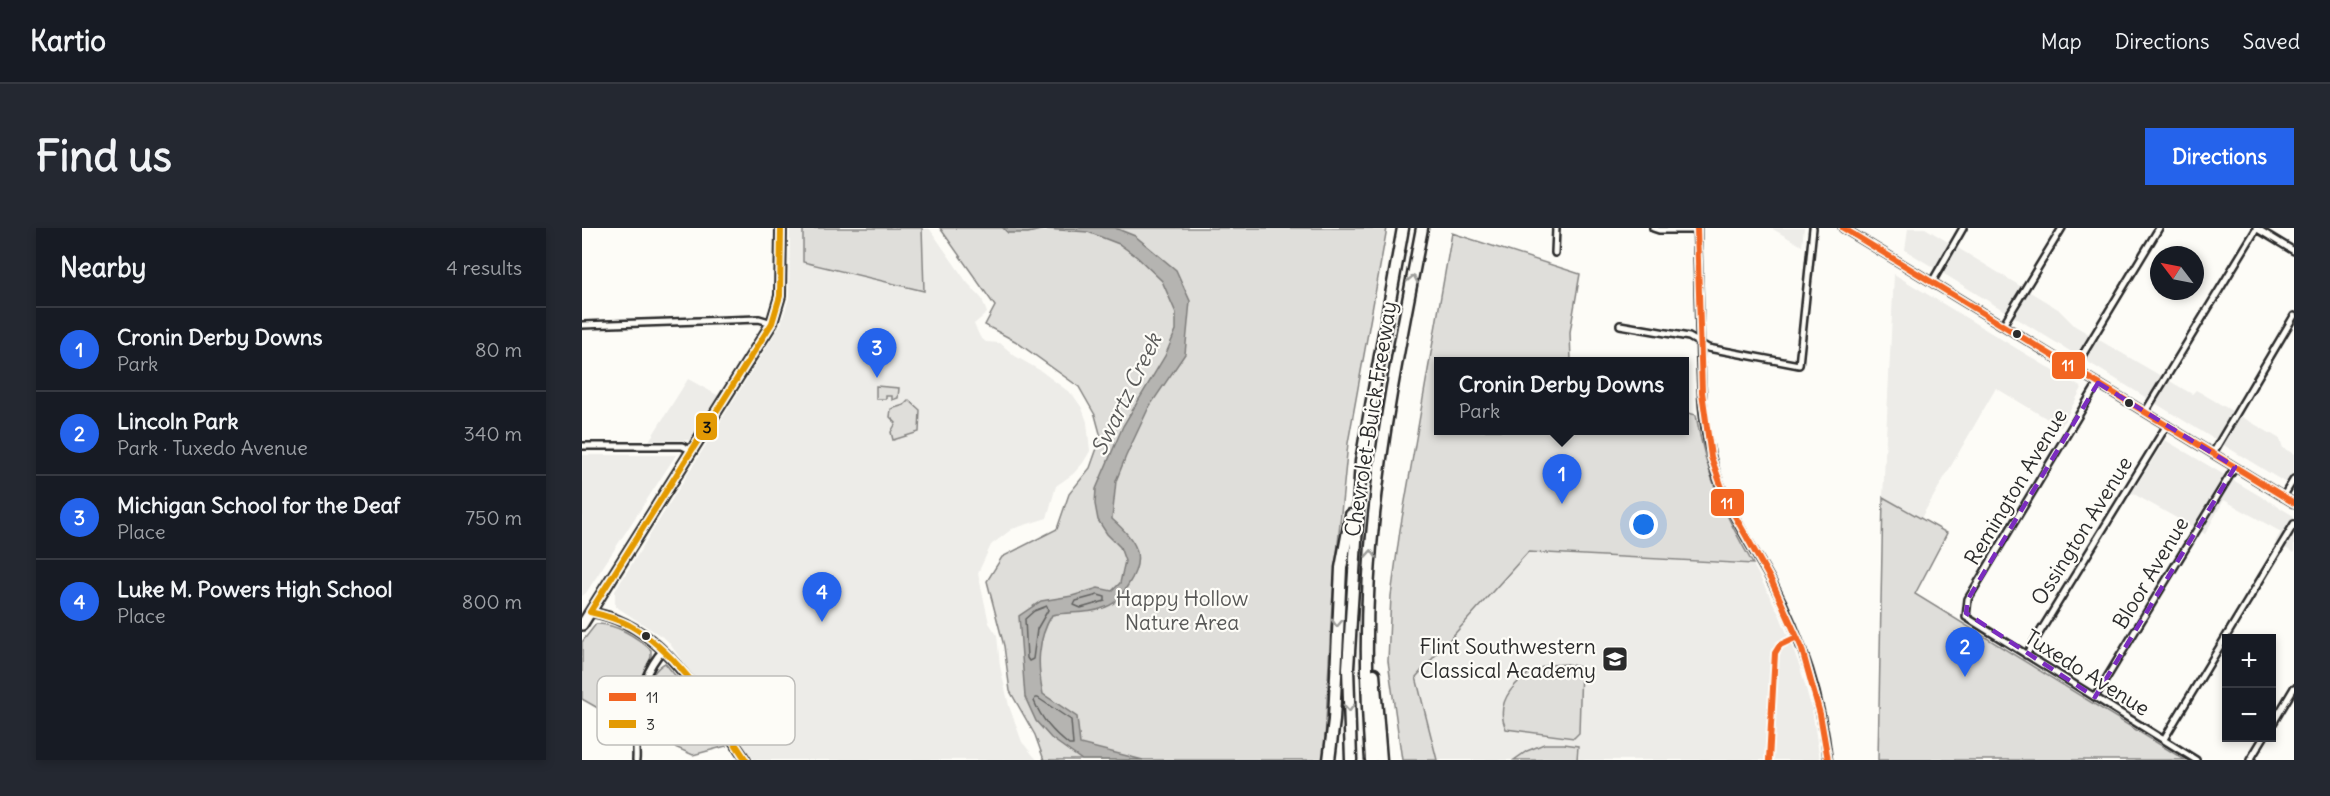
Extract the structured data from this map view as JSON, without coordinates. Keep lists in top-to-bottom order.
{
  "streets": {
    "highway": ["Chevrolet-Buick Freeway"],
    "street": [
      "Remington Avenue",
      "Ossington Avenue",
      "Bloor Avenue",
      "Tuxedo Avenue"
    ]
  },
  "crossings": [
    ["Remington Avenue", "Tuxedo Avenue"],
    ["Ossington Avenue", "Tuxedo Avenue"],
    ["Bloor Avenue", "Tuxedo Avenue"]
  ],
  "water": ["Swartz Creek"],
  "parks": ["Happy Hollow Nature Area"],
  "places": {
    "school or university": ["Flint Southwestern Classical Academy"]
  },
  "lines": ["transit line 11", "transit line 3"],
  "legend": ["11", "3"],
  "north": "top left",
  "page": {
    "header": "Kartio",
    "nav": ["Map", "Directions", "Saved"],
    "buttons": "Directions",
    "title": "Find us",
    "heading": ["Nearby", "4 results"],
    "list": [
      {
        "mark": "1",
        "name": "Cronin Derby Downs",
        "note": "Park",
        "value": "80 m"
      },
      {
        "mark": "2",
        "name": "Lincoln Park",
        "note": "Park · Tuxedo Avenue",
        "value": "340 m"
      },
      {
        "mark": "3",
        "name": "Michigan School for the Deaf",
        "note": "Place",
        "value": "750 m"
      },
      {
        "mark": "4",
        "name": "Luke M. Powers High School",
        "note": "Place",
        "value": "800 m"
      }
    ],
    "pins": [
      "3",
      "1",
      "4",
      "2"
    ],
    "popup": ["Cronin Derby Downs", "Park"],
    "map_buttons": ["+", "−"]
  }
}
